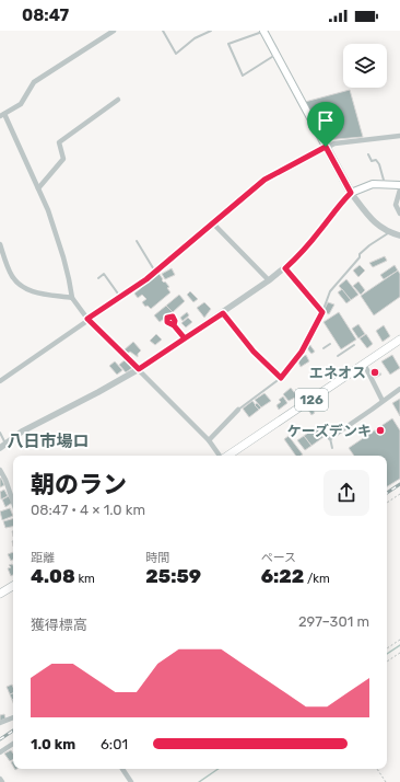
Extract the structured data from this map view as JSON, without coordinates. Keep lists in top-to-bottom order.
{
  "streets": {
    "highway": ["126"]
  },
  "districts": ["八日市場ロ"],
  "places": ["エネオス", "ケーズデンキ"],
  "page": {
    "status": "08:47",
    "heading": ["朝のラン", "08:47 · 4 × 1.0 km"],
    "stats": [
      ["距離", "4.08 km"],
      ["時間", "25:59"],
      ["ペース", "6:22 /km"]
    ],
    "chart": ["獲得標高", "297–301 m"],
    "list": [
      {
        "name": "1.0 km",
        "note": "6:01"
      }
    ]
  }
}
